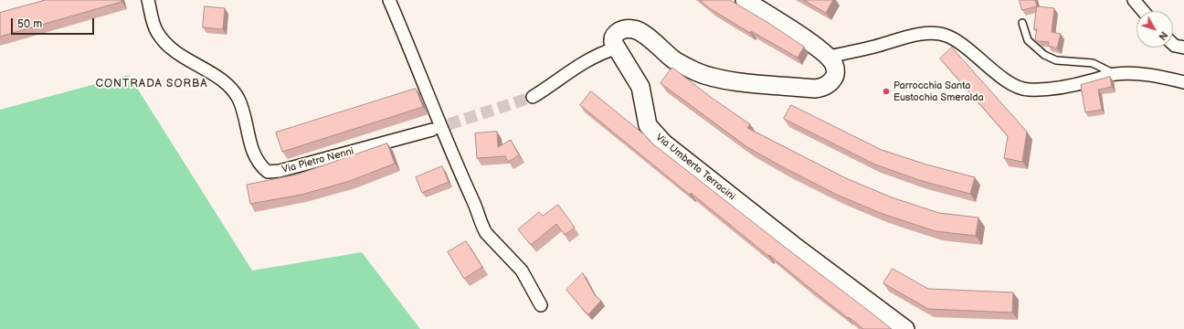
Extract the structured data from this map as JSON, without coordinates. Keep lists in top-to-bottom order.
{
  "streets": {
    "street": ["Via Pietro Nenni", "Via Umberto Terracini"]
  },
  "districts": ["CONTRADA SORBA"],
  "places": ["Parrocchia Santa Eustochia Smeralda"],
  "scale_bar": "50 m",
  "north": "bottom right"
}
